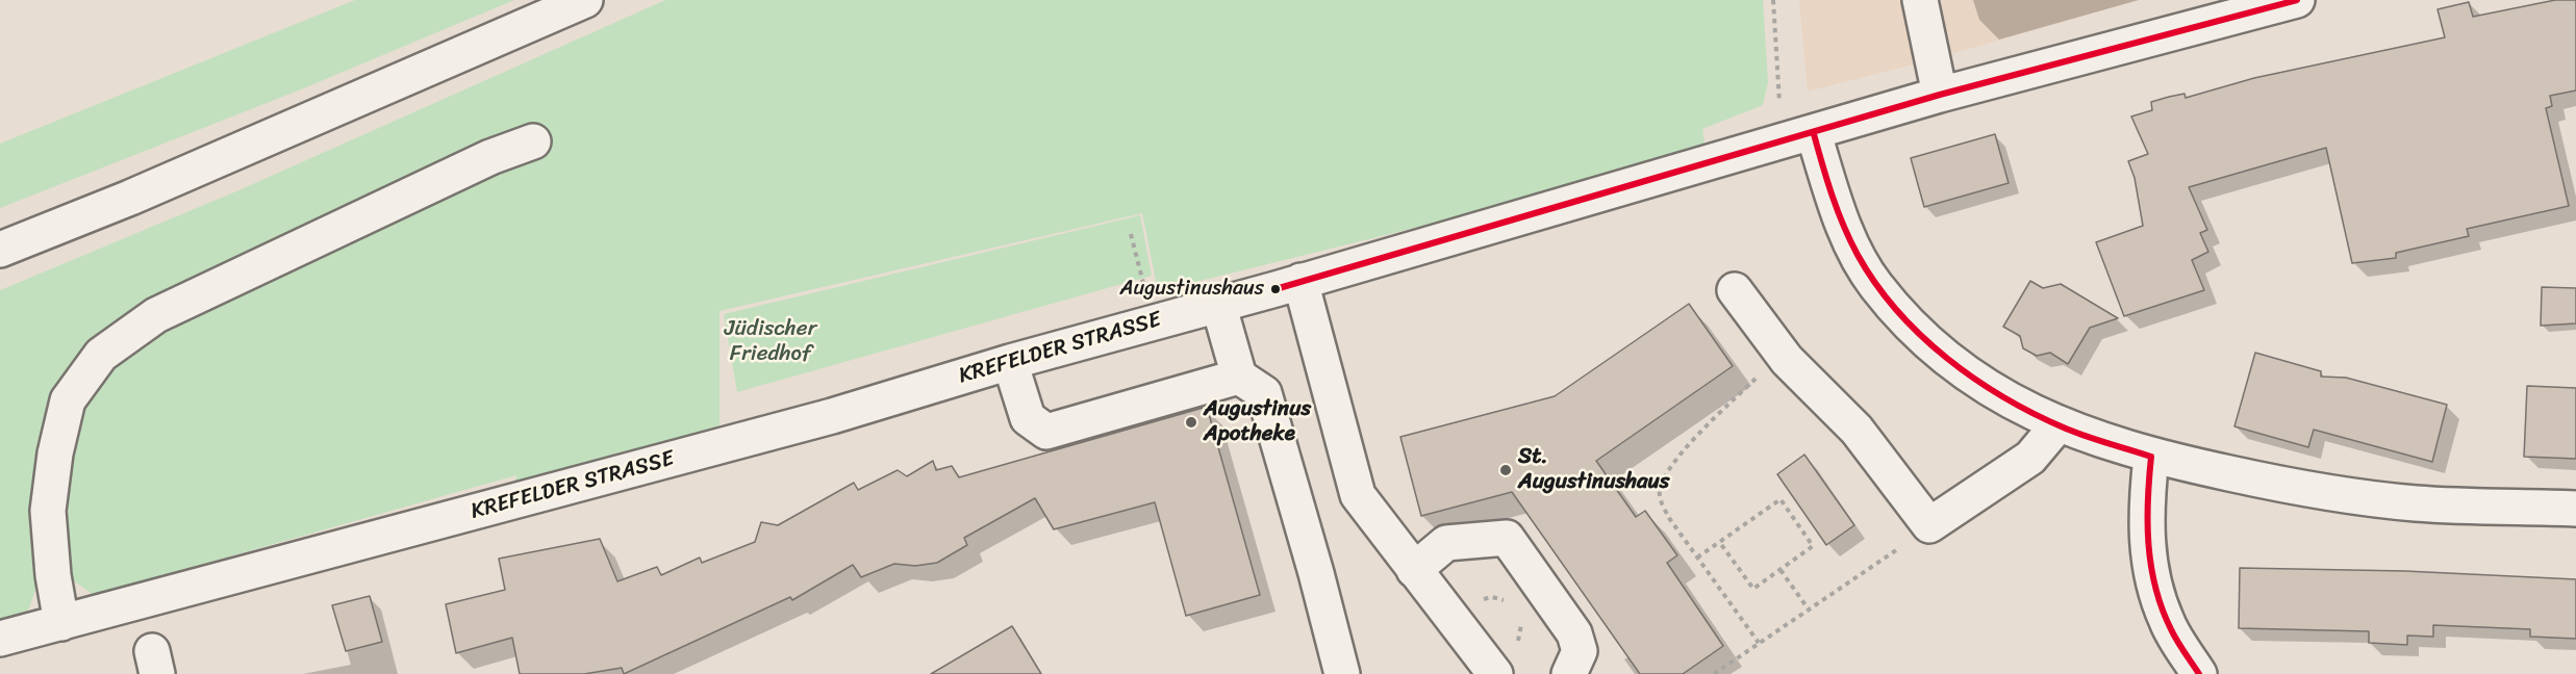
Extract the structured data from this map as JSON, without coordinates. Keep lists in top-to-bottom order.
{
  "streets": {
    "street": ["KREFELDER STRASSE"]
  },
  "parks": ["Jüdischer Friedhof"],
  "places": ["Augustinushaus", "Augustinus Apotheke", "St. Augustinushaus"]
}
